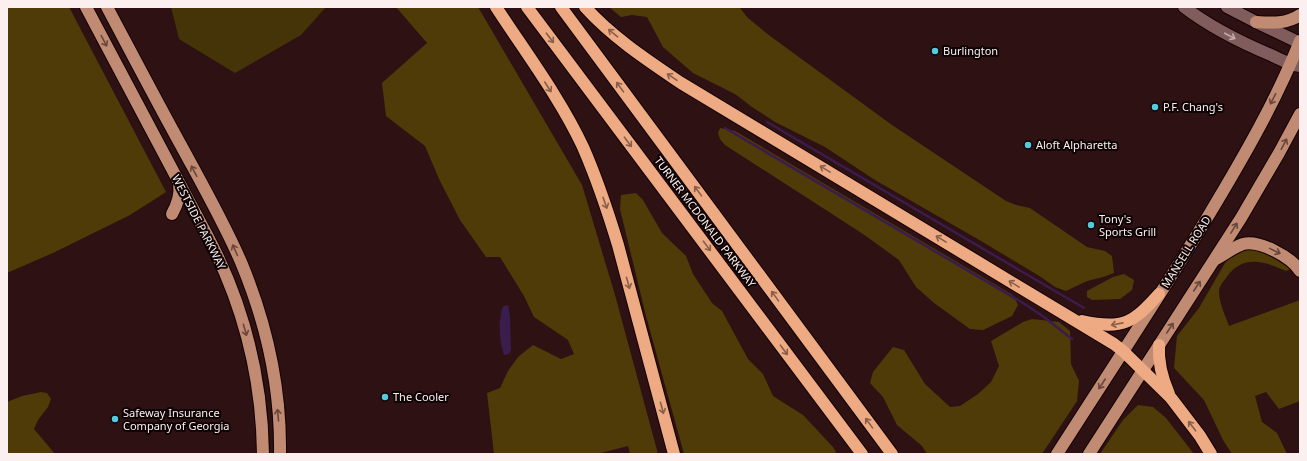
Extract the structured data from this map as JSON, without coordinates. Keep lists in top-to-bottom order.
{
  "streets": {
    "highway": ["TURNER MCDONALD PARKWAY"],
    "main road": ["WESTSIDE PARKWAY", "MANSELL ROAD"]
  },
  "places": [
    "Burlington",
    "P.F. Chang's",
    "Aloft Alpharetta",
    "Tony's Sports Grill",
    "The Cooler",
    "Safeway Insurance Company of Georgia"
  ]
}
